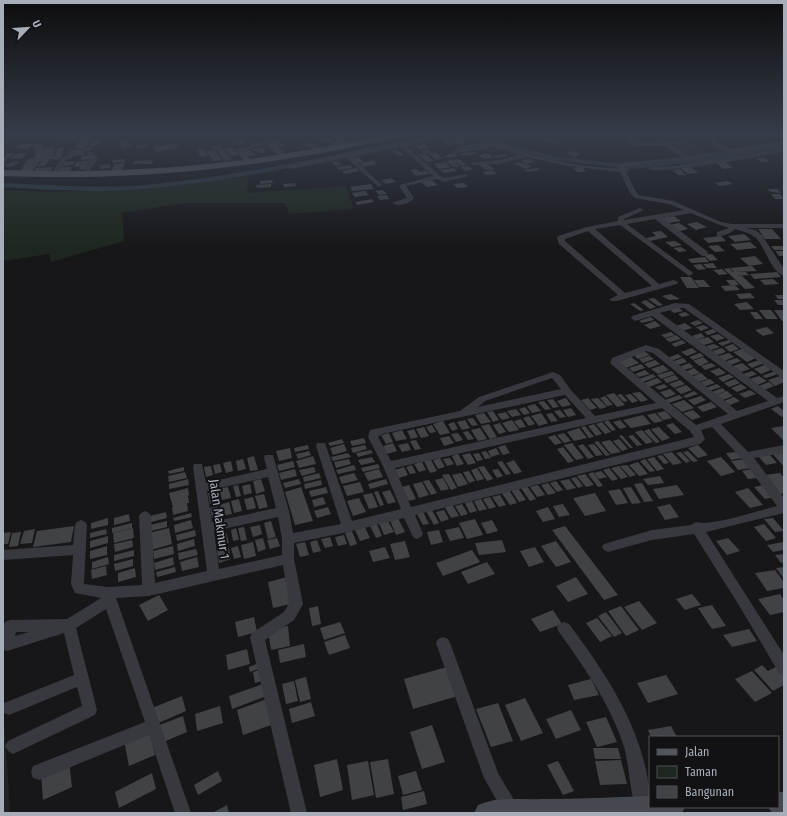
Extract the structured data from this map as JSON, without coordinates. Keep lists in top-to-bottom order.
{
  "streets": {
    "street": ["Jalan Makmur 1"]
  },
  "legend": ["Jalan", "Taman", "Bangunan"],
  "north": "top right"
}
